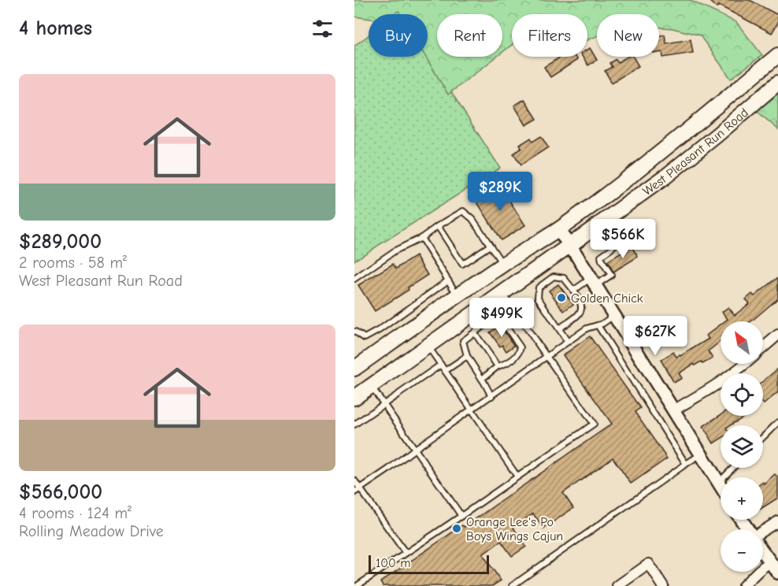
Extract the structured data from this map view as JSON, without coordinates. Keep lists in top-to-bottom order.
{
  "streets": {
    "main road": ["West Pleasant Run Road"]
  },
  "places": ["Golden Chick", "Orange Lee's Po Boys Wings Cajun"],
  "scale_bar": "100 m",
  "north": "top left",
  "page": {
    "heading": "4 homes",
    "chip": [
      "Buy",
      "Rent",
      "Filters",
      "New"
    ],
    "list": [
      {
        "name": "$289,000",
        "note": "2 rooms · 58 m² · West Pleasant Run Road"
      },
      {
        "name": "$566,000",
        "note": "4 rooms · 124 m² · Rolling Meadow Drive"
      }
    ],
    "price": [
      "$289K",
      "$566K",
      "$499K",
      "$627K"
    ],
    "map_buttons": ["+", "−"],
    "scale": "100 m"
  }
}
